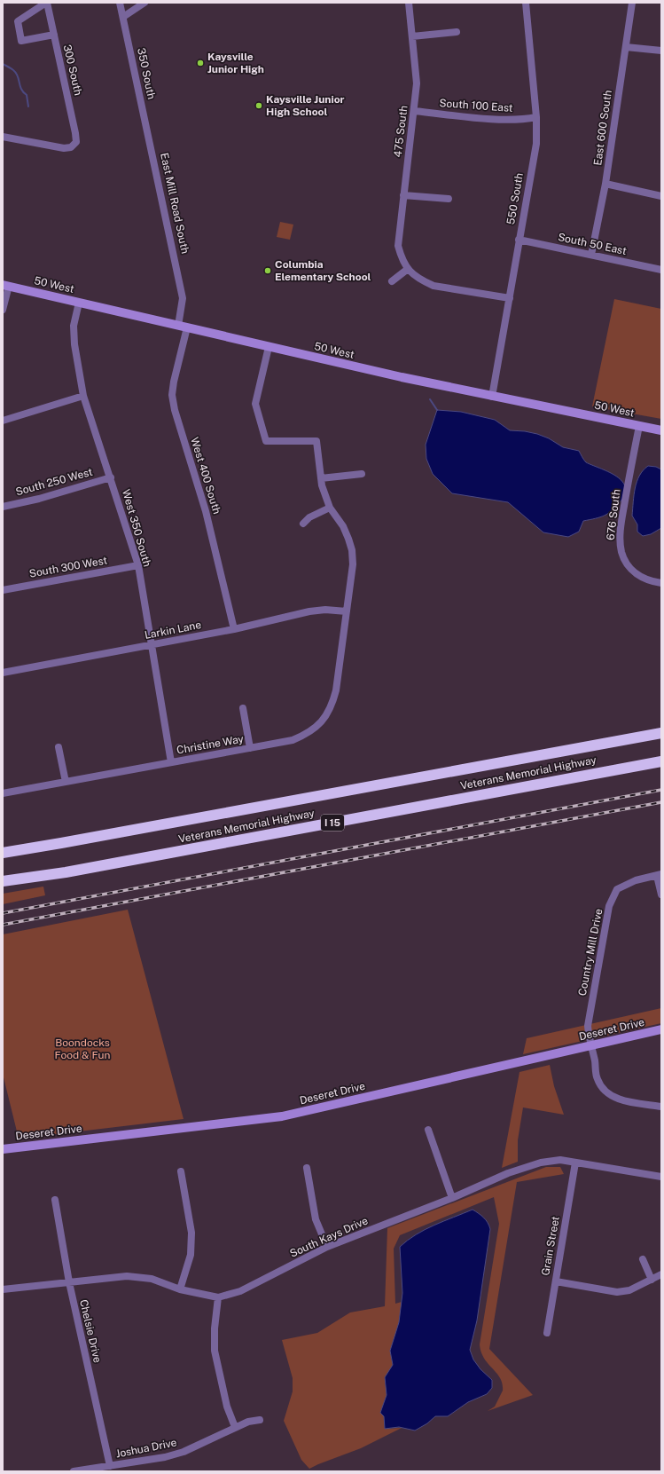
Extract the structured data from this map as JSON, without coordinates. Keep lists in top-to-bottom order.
{
  "streets": {
    "highway": ["Veterans Memorial Highway", "I 15"],
    "street": [
      "300 South",
      "350 South",
      "South 100 East",
      "East 600 South",
      "475 South",
      "550 South",
      "East Mill Road South",
      "South 50 East",
      "50 West",
      "West 400 South",
      "South 250 West",
      "676 South",
      "West 350 South",
      "South 300 West",
      "Larkin Lane",
      "Christine Way",
      "Country Mill Drive",
      "Deseret Drive",
      "South Kays Drive",
      "Grain Street",
      "Chelsie Drive",
      "Joshua Drive"
    ]
  },
  "crossings": [
    ["350 South", "East Mill Road South"],
    ["South 100 East", "475 South"],
    ["South 100 East", "550 South"],
    ["East 600 South", "South 50 East"],
    ["550 South", "South 50 East"],
    ["550 South", "50 West"],
    ["East Mill Road South", "50 West"],
    ["East Mill Road South", "West 400 South"],
    ["50 West", "West 400 South"],
    ["50 West", "676 South"],
    ["50 West", "West 350 South"],
    ["50 West", "Christine Way"],
    ["West 400 South", "Larkin Lane"],
    ["South 250 West", "West 350 South"],
    ["West 350 South", "South 300 West"],
    ["West 350 South", "Larkin Lane"],
    ["West 350 South", "Christine Way"],
    ["Larkin Lane", "Christine Way"],
    ["Country Mill Drive", "Deseret Drive"],
    ["South Kays Drive", "Grain Street"],
    ["South Kays Drive", "Chelsie Drive"],
    ["Chelsie Drive", "Joshua Drive"]
  ],
  "parks": ["Boondocks Food & Fun"],
  "places": ["Kaysville Junior High", "Kaysville Junior High School", "Columbia Elementary School"]
}
